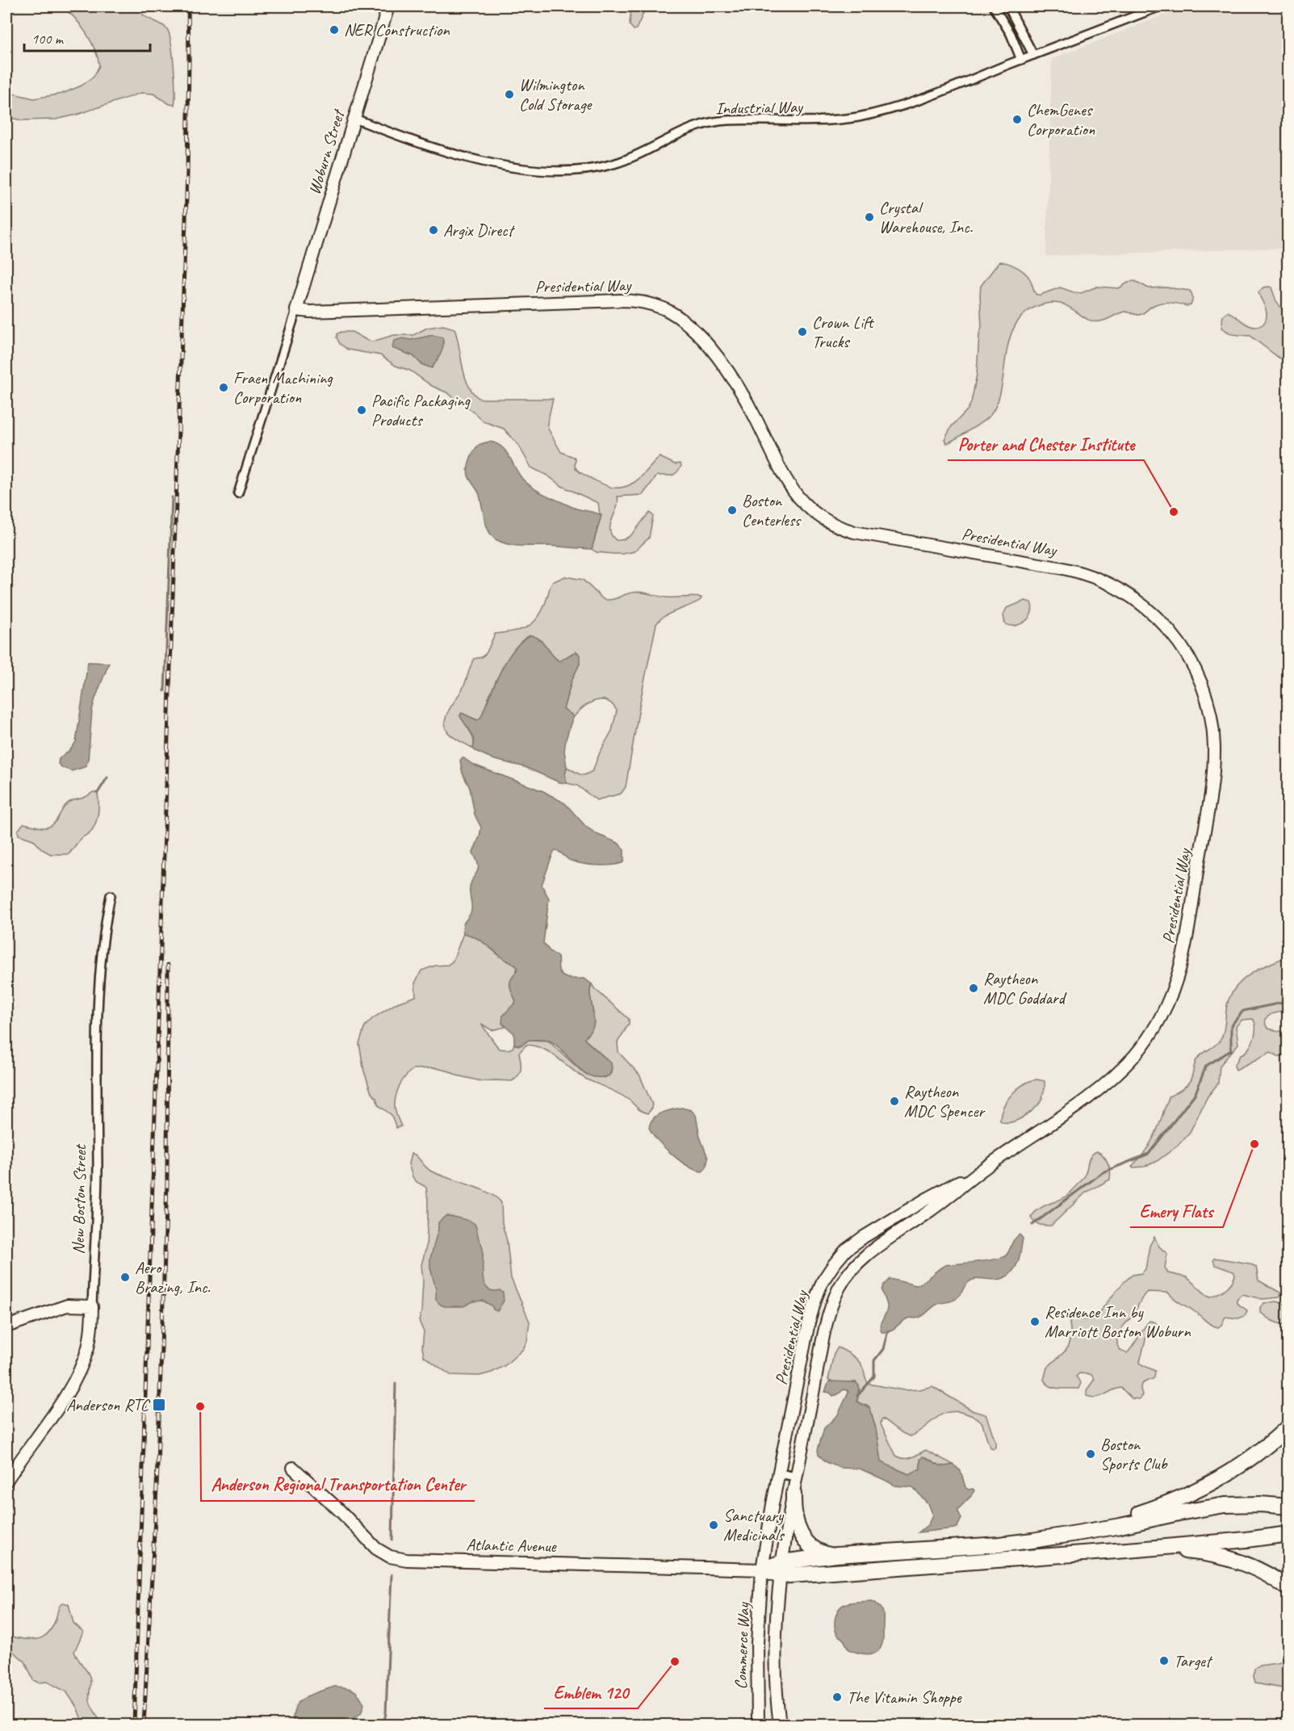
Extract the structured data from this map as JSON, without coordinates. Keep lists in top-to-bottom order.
{
  "streets": {
    "street": [
      "Industrial Way",
      "Woburn Street",
      "Presidential Way",
      "New Boston Street",
      "Atlantic Avenue",
      "Commerce Way"
    ]
  },
  "crossings": [
    ["Industrial Way", "Woburn Street"],
    ["Woburn Street", "Presidential Way"],
    ["Presidential Way", "Atlantic Avenue"],
    ["Presidential Way", "Commerce Way"],
    ["Atlantic Avenue", "Commerce Way"]
  ],
  "places": {
    "other": [
      "NER Construction",
      "Wilmington Cold Storage",
      "ChemGenes Corporation",
      "Crystal Warehouse, Inc.",
      "Argix Direct",
      "Crown Lift Trucks",
      "Fraen Machining Corporation",
      "Pacific Packaging Products",
      "Boston Centerless",
      "Porter and Chester Institute",
      "Raytheon MDC Goddard",
      "Raytheon MDC Spencer",
      "Emery Flats",
      "Aero Brazing, Inc.",
      "Residence Inn by Marriott Boston Woburn",
      "Anderson Regional Transportation Center",
      "Boston Sports Club",
      "Sanctuary Medicinals",
      "Target",
      "Emblem 120",
      "The Vitamin Shoppe"
    ],
    "transit": ["Anderson RTC"]
  },
  "scale_bar": "100 m"
}
